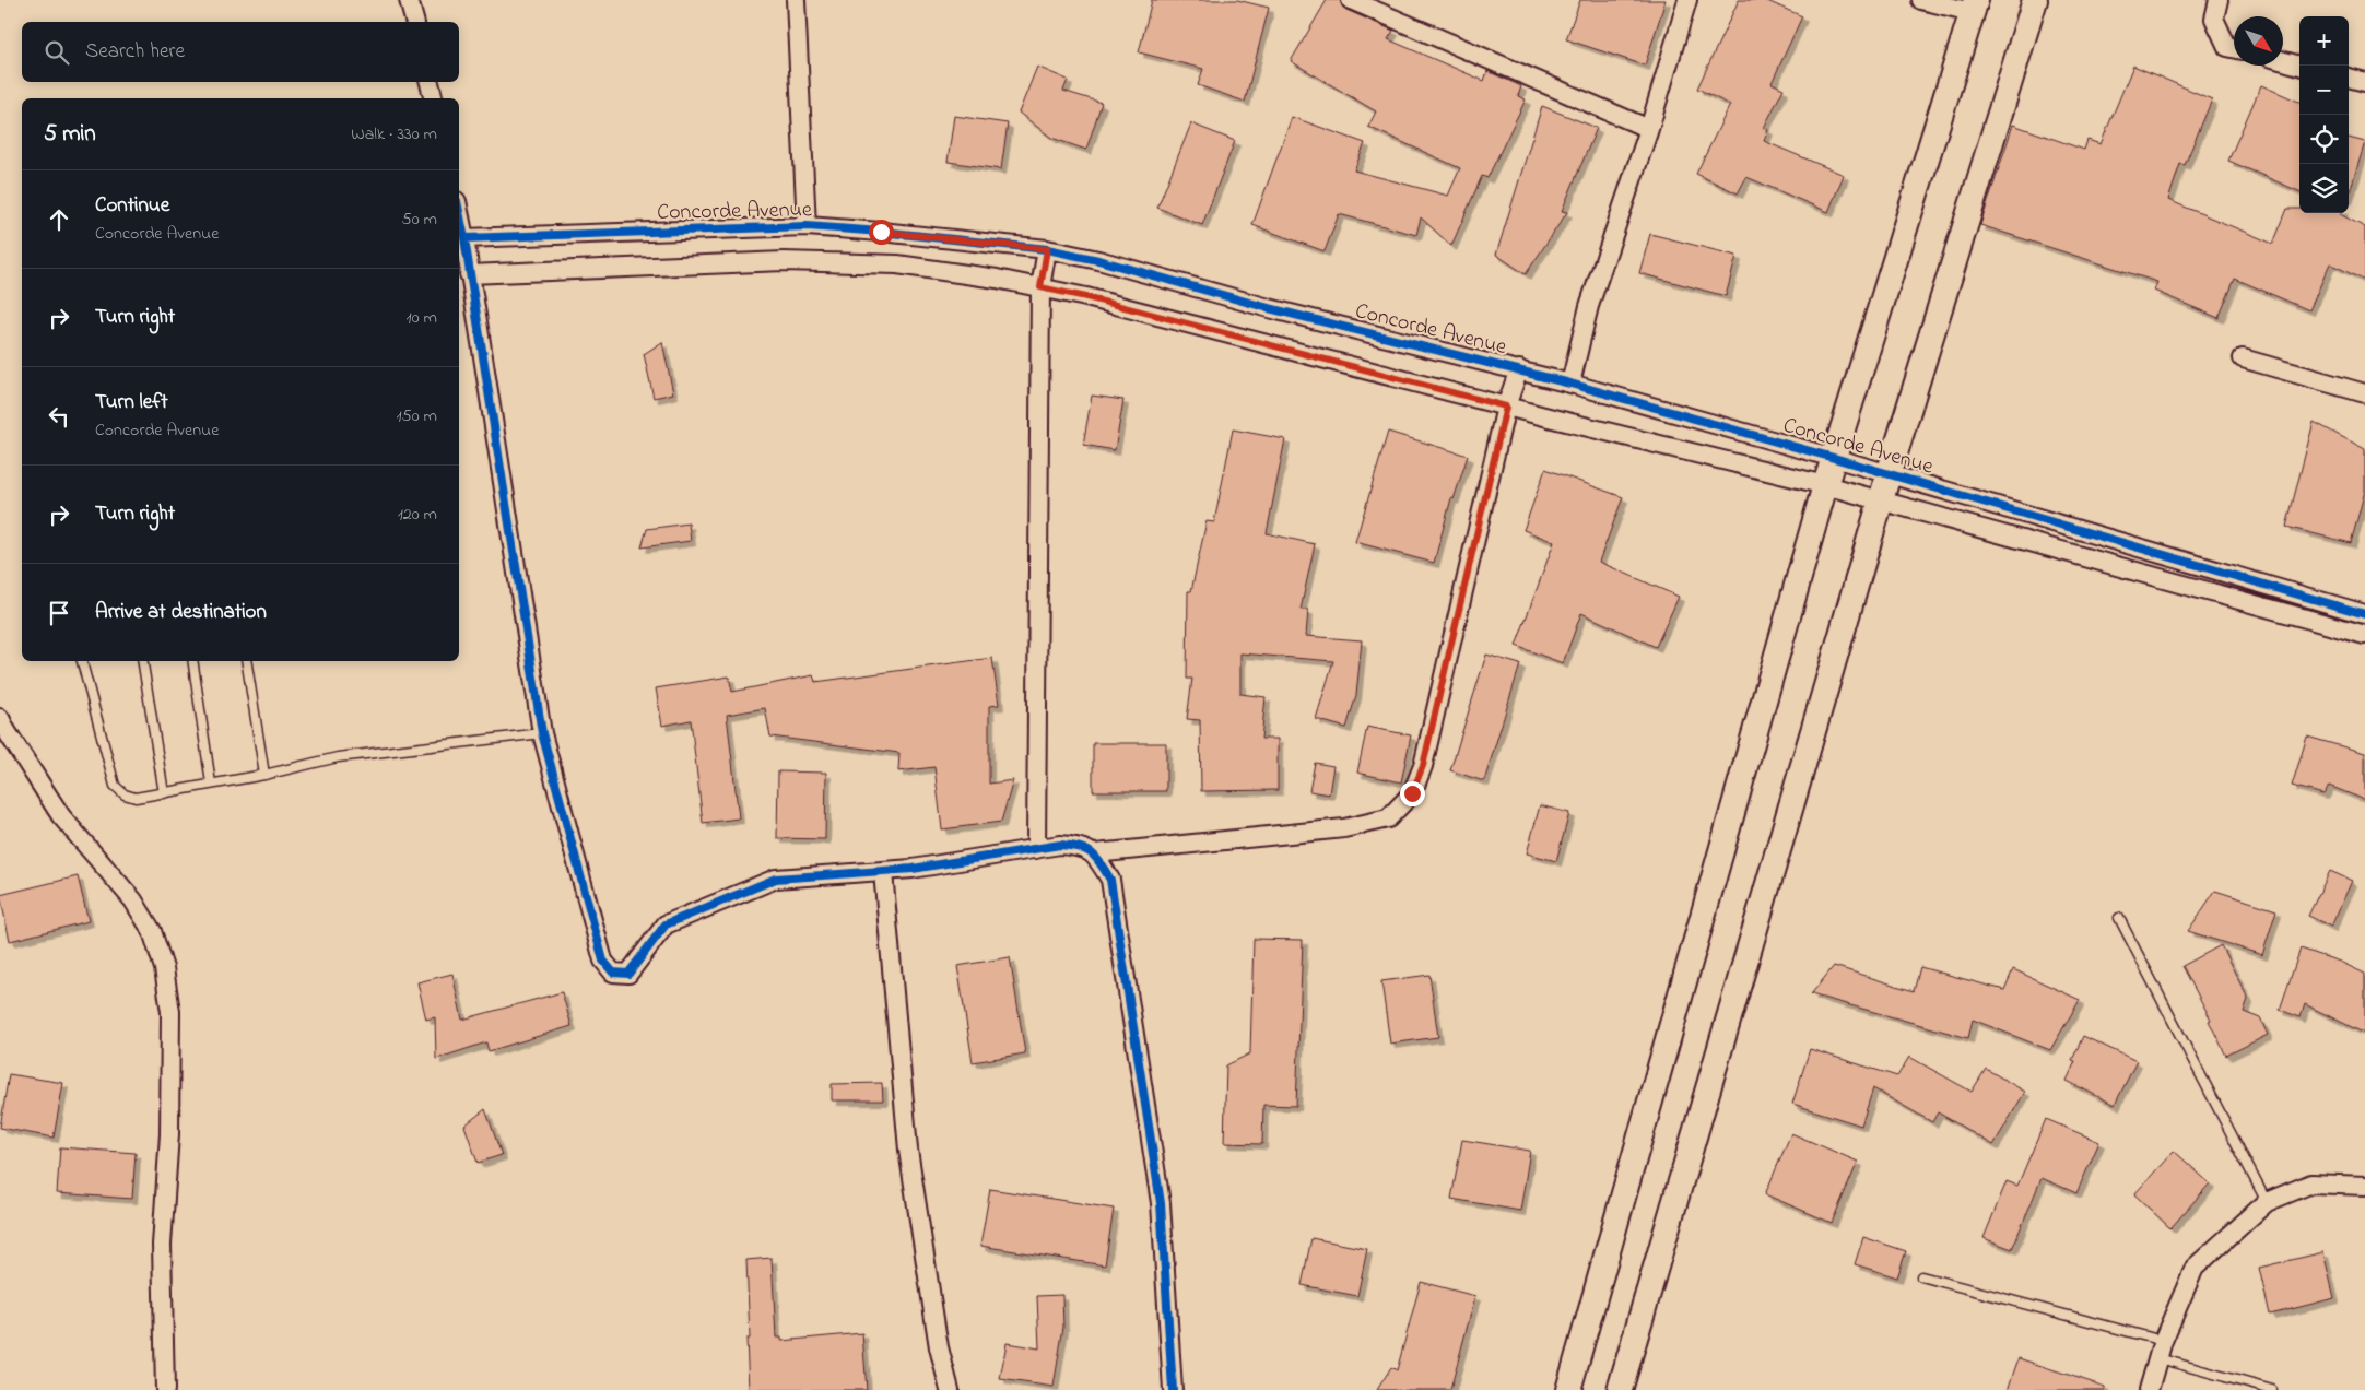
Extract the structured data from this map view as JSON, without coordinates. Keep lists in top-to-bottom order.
{
  "streets": {
    "street": ["Concorde Avenue"]
  },
  "north": "bottom right",
  "page": {
    "map_buttons": ["+", "−"],
    "search": "Search here",
    "heading": ["5 min", "Walk · 330 m"],
    "list": [
      ["Continue", "Concorde Avenue", "50 m"],
      ["Turn right", "10 m"],
      ["Turn left", "Concorde Avenue", "150 m"],
      ["Turn right", "120 m"],
      "Arrive at destination"
    ]
  }
}
